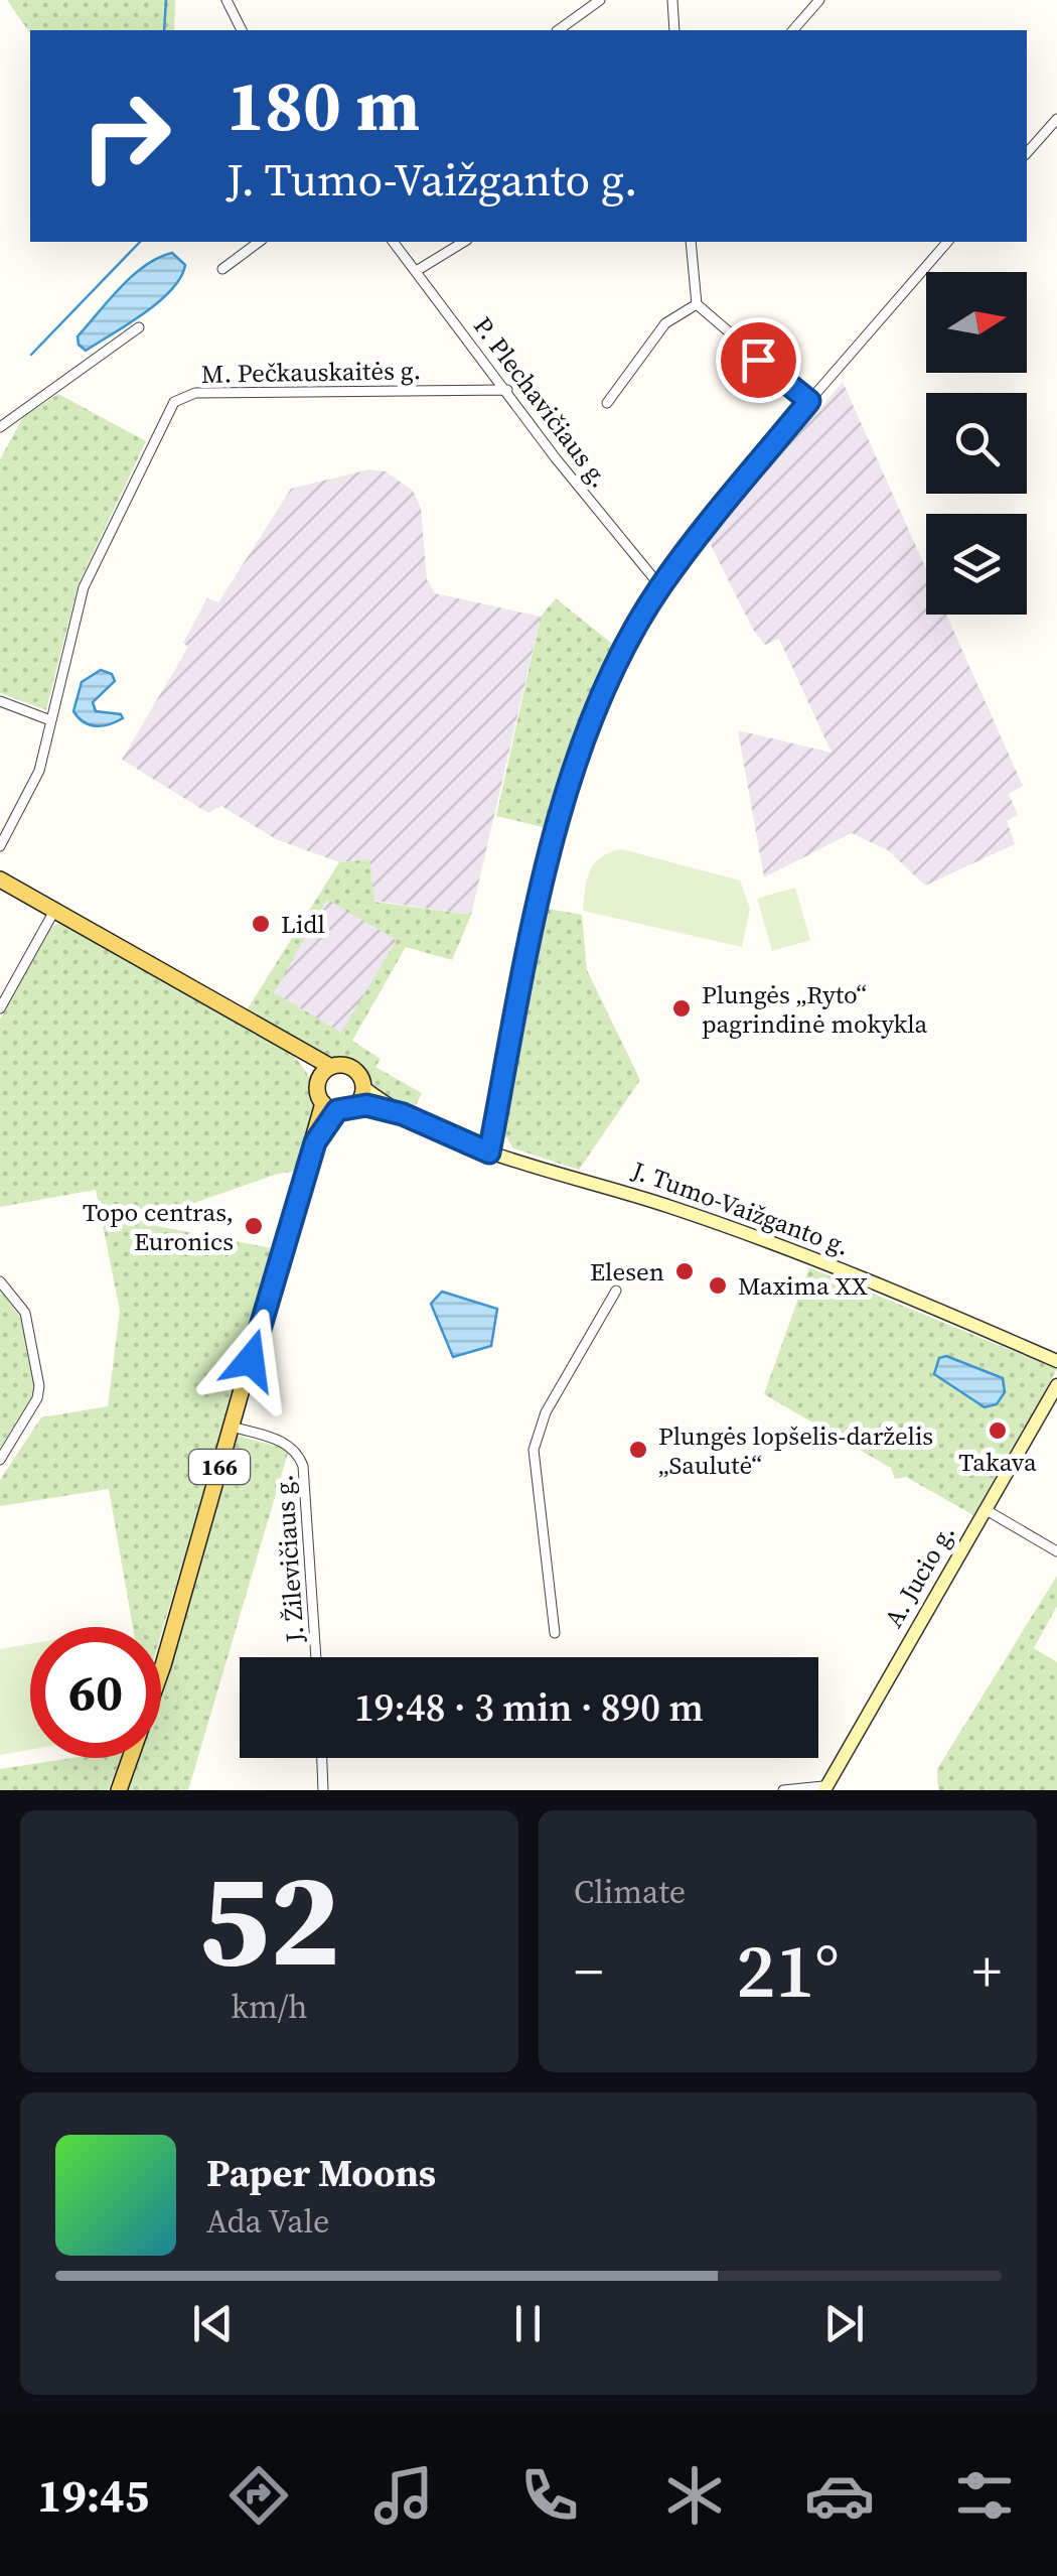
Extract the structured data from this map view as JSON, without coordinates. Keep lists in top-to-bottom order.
{
  "streets": {
    "main road": ["J. Tumo-Vaižganto g.", "166", "A. Jucio g."],
    "street": ["M. Pečkauskaitės g.", "P. Plechavičiaus g.", "J. Žilevičiaus g."]
  },
  "crossings": [
    ["M. Pečkauskaitės g.", "P. Plechavičiaus g."],
    ["166", "J. Žilevičiaus g."]
  ],
  "places": [
    "Lidl",
    "Plungės „Ryto“ pagrindinė mokykla",
    "Topo centras, Euronics",
    "Elesen",
    "Maxima XX",
    "Takava",
    "Plungės lopšelis-darželis „Saulutė“"
  ],
  "north": "right",
  "page": {
    "turn": ["180 m", "J. Tumo-Vaižganto g."],
    "limit": "60",
    "trip": "19:48 · 3 min · 890 m",
    "tile": [
      ["52", "km/h"],
      "Climate"
    ],
    "heat": ["−", "21°", "+"],
    "song": ["Paper Moons", "Ada Vale"],
    "tabs": "19:45"
  }
}
